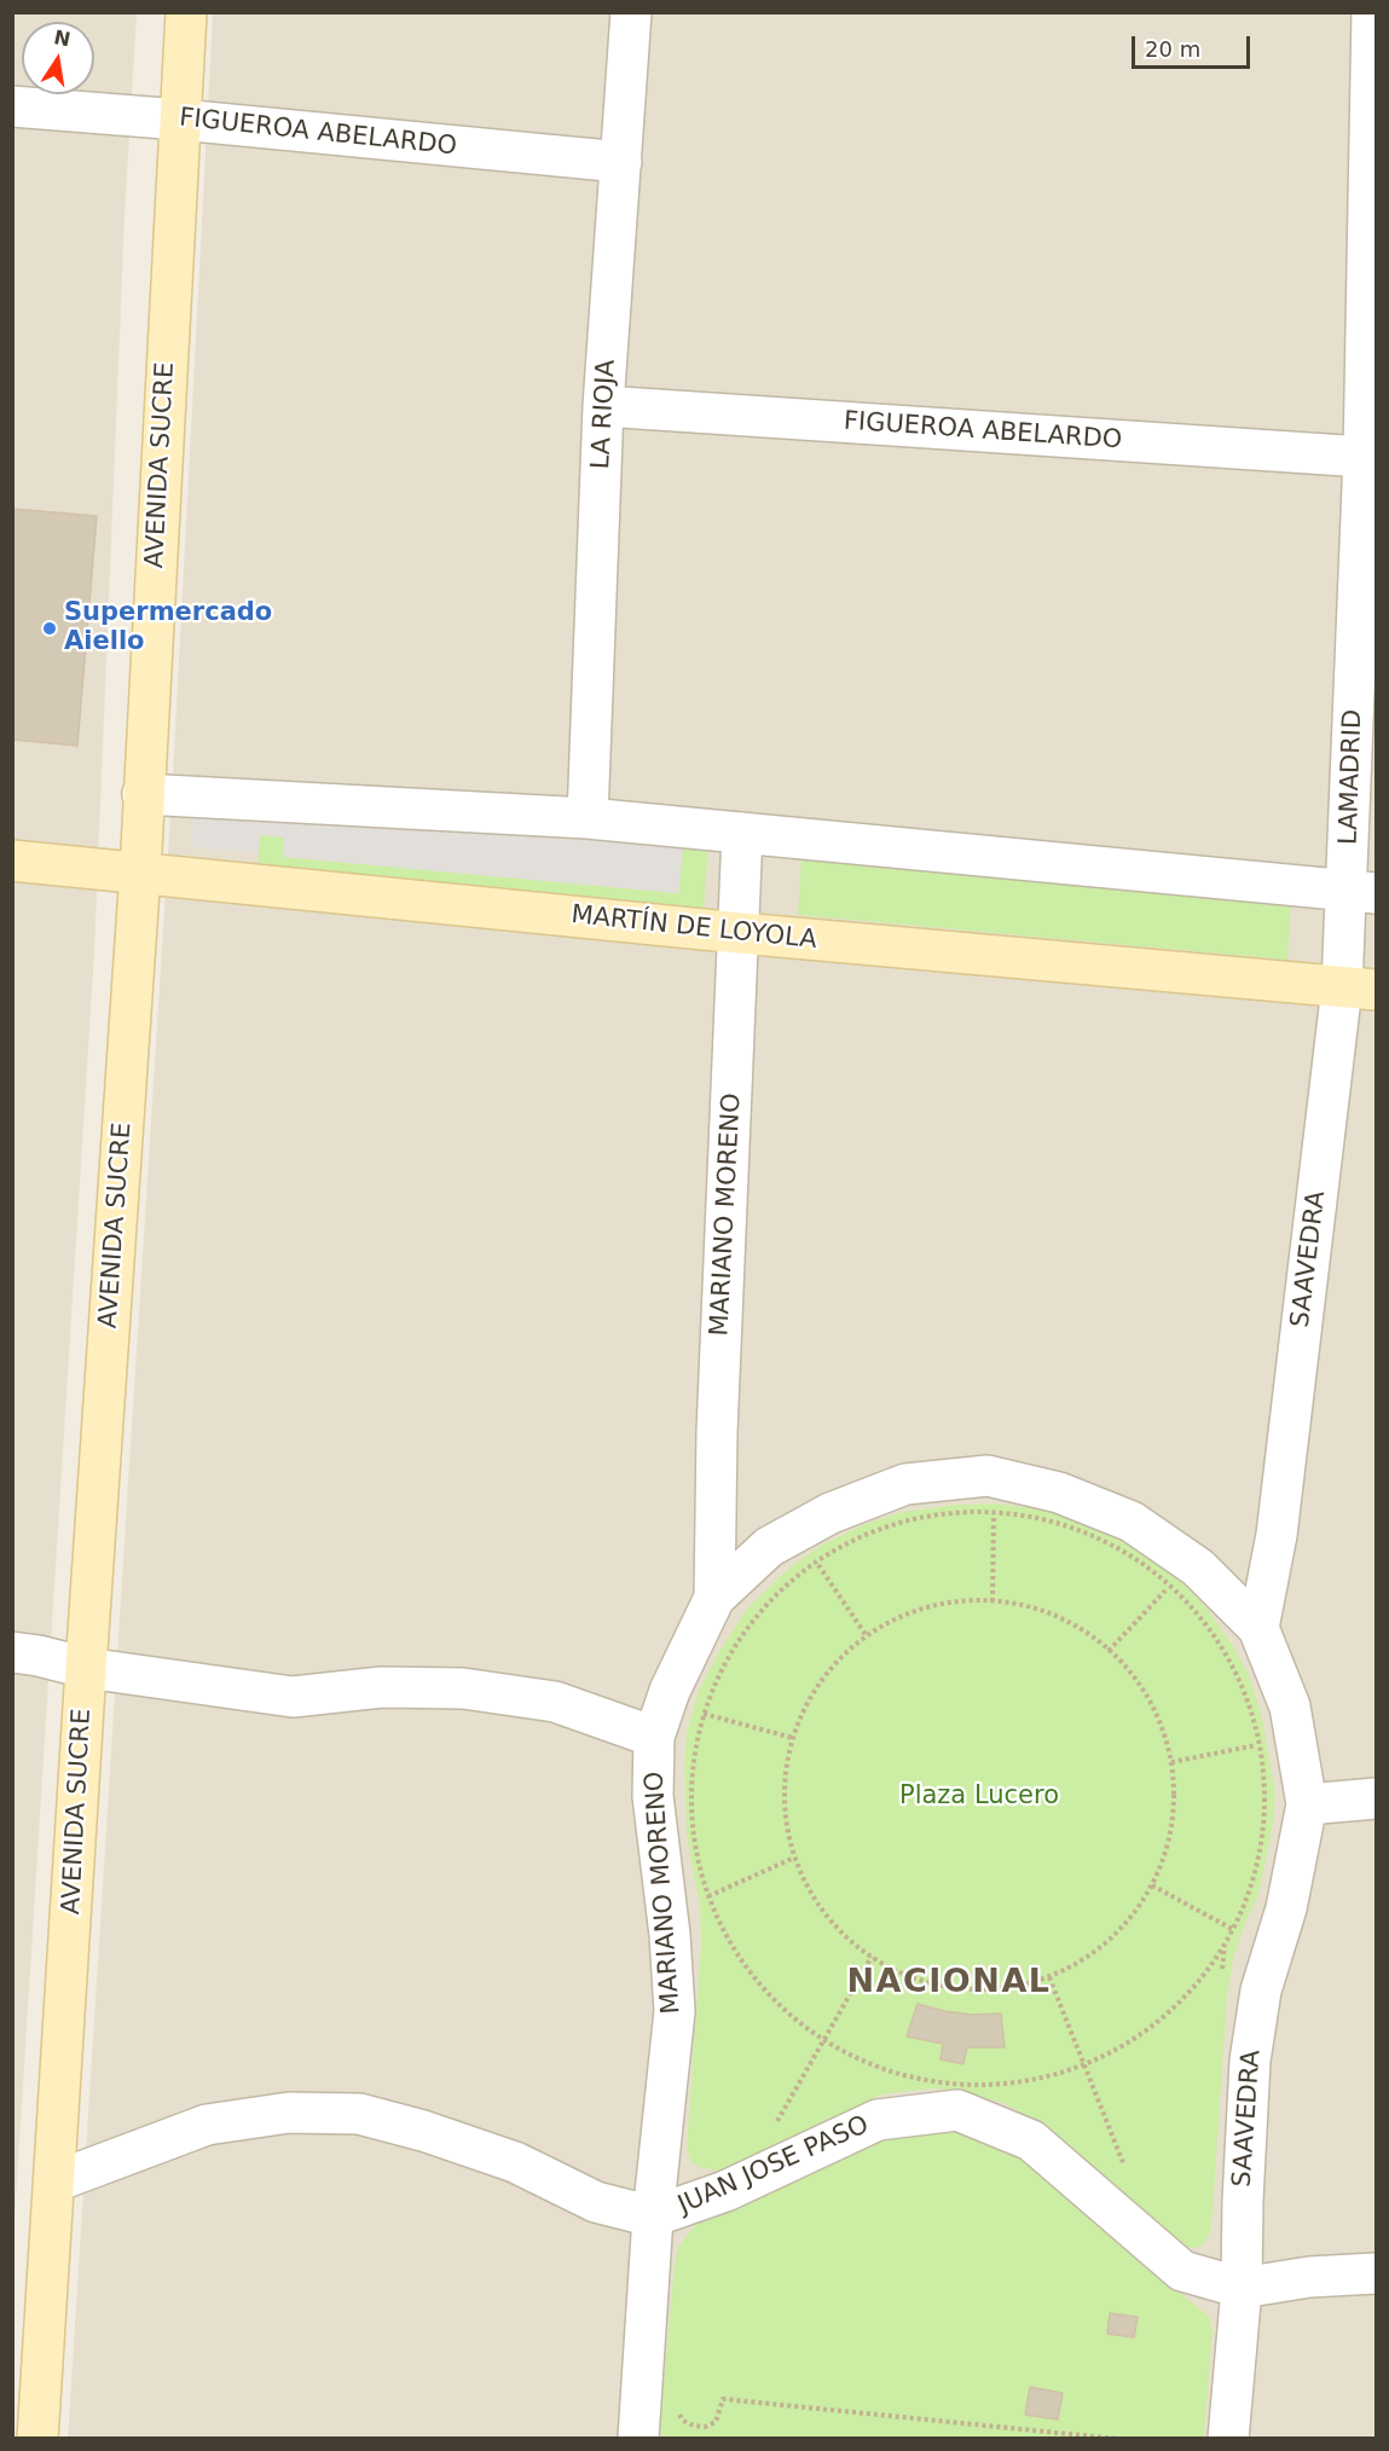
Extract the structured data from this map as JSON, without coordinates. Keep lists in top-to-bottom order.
{
  "streets": {
    "main road": ["AVENIDA SUCRE", "MARTÍN DE LOYOLA"],
    "street": [
      "FIGUEROA ABELARDO",
      "LA RIOJA",
      "LAMADRID",
      "MARIANO MORENO",
      "SAAVEDRA",
      "JUAN JOSE PASO"
    ]
  },
  "crossings": [
    ["FIGUEROA ABELARDO", "LA RIOJA"],
    ["FIGUEROA ABELARDO", "AVENIDA SUCRE"],
    ["FIGUEROA ABELARDO", "LAMADRID"],
    ["AVENIDA SUCRE", "MARTÍN DE LOYOLA"],
    ["AVENIDA SUCRE", "JUAN JOSE PASO"],
    ["LAMADRID", "SAAVEDRA"],
    ["MARTÍN DE LOYOLA", "MARIANO MORENO"],
    ["MARTÍN DE LOYOLA", "SAAVEDRA"],
    ["MARIANO MORENO", "JUAN JOSE PASO"],
    ["SAAVEDRA", "JUAN JOSE PASO"]
  ],
  "districts": ["NACIONAL"],
  "parks": ["Plaza Lucero"],
  "places": ["Supermercado Aiello"],
  "scale_bar": "20 m",
  "north": "top"
}
